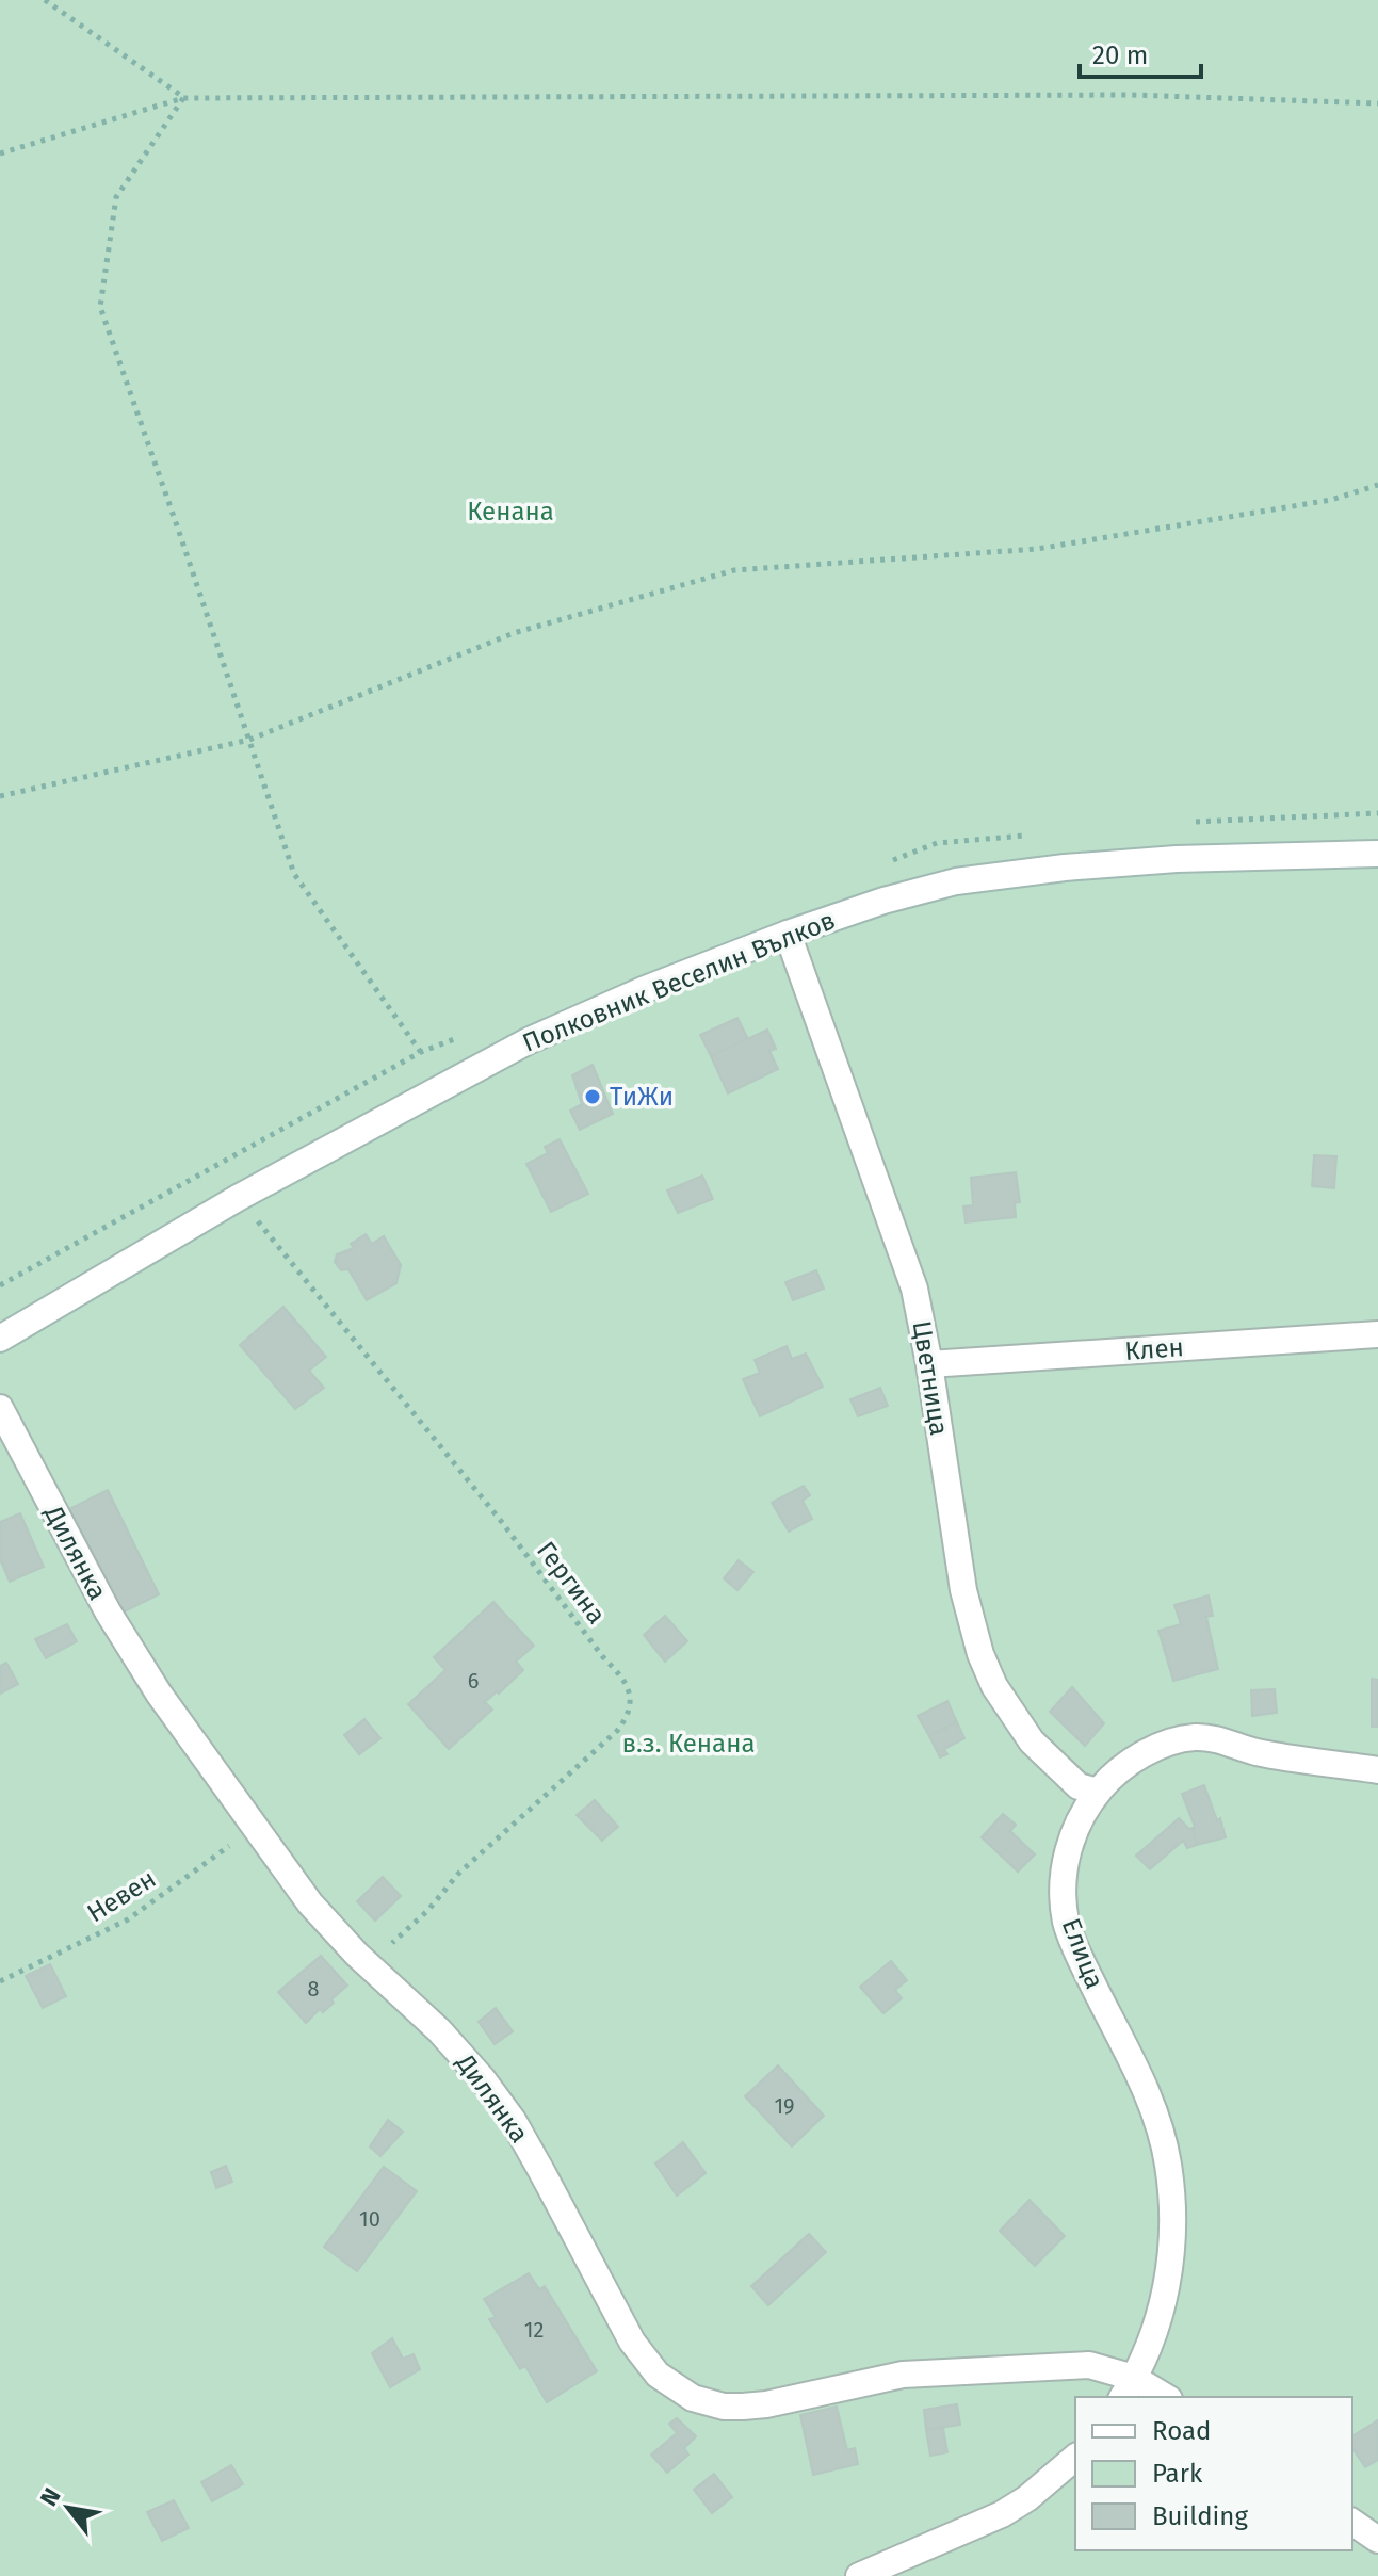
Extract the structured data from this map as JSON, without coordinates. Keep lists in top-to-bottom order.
{
  "streets": {
    "street": [
      "Полковник Веселин Вълков",
      "Клен",
      "Цветница",
      "Дилянка",
      "Елица"
    ],
    "path": ["Гергина", "Невен"]
  },
  "crossings": [
    ["Полковник Веселин Вълков", "Цветница"],
    ["Полковник Веселин Вълков", "Гергина"],
    ["Клен", "Цветница"],
    ["Цветница", "Елица"],
    ["Дилянка", "Гергина"],
    ["Дилянка", "Невен"],
    ["Дилянка", "Елица"]
  ],
  "parks": ["Кенана", "в.з. Кенана"],
  "places": ["ТиЖи"],
  "house_numbers": [
    "6",
    "8",
    "19",
    "10",
    "12"
  ],
  "legend": ["Road", "Park", "Building"],
  "scale_bar": "20 m",
  "north": "top left"
}
